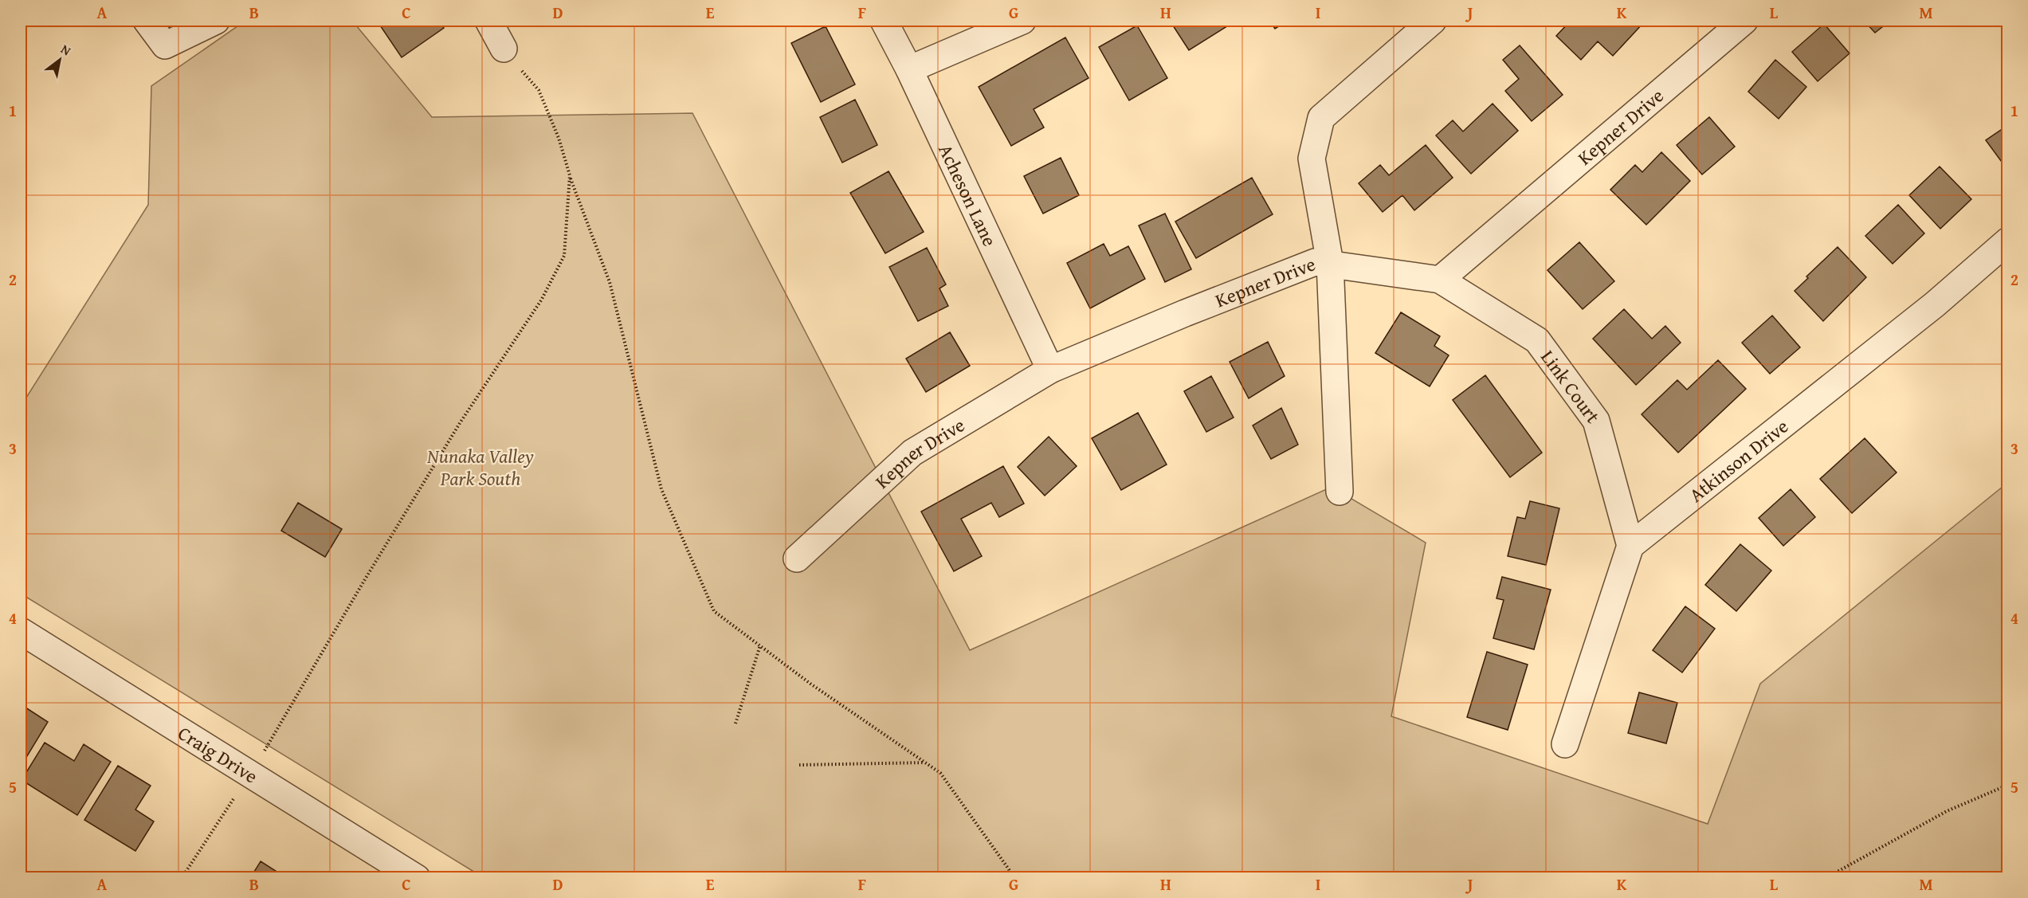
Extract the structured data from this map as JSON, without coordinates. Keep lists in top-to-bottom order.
{
  "streets": {
    "street": [
      "Kepner Drive",
      "Acheson Lane",
      "Link Court",
      "Atkinson Drive",
      "Craig Drive"
    ]
  },
  "crossings": [
    ["Kepner Drive", "Acheson Lane"],
    ["Kepner Drive", "Link Court"],
    ["Link Court", "Atkinson Drive"]
  ],
  "parks": ["Nunaka Valley Park South"],
  "north": "top right",
  "grid": {
    "columns": [
      "A",
      "B",
      "C",
      "D",
      "E",
      "F",
      "G",
      "H",
      "I",
      "J",
      "K",
      "L",
      "M"
    ],
    "rows": [
      "1",
      "2",
      "3",
      "4",
      "5"
    ]
  }
}
